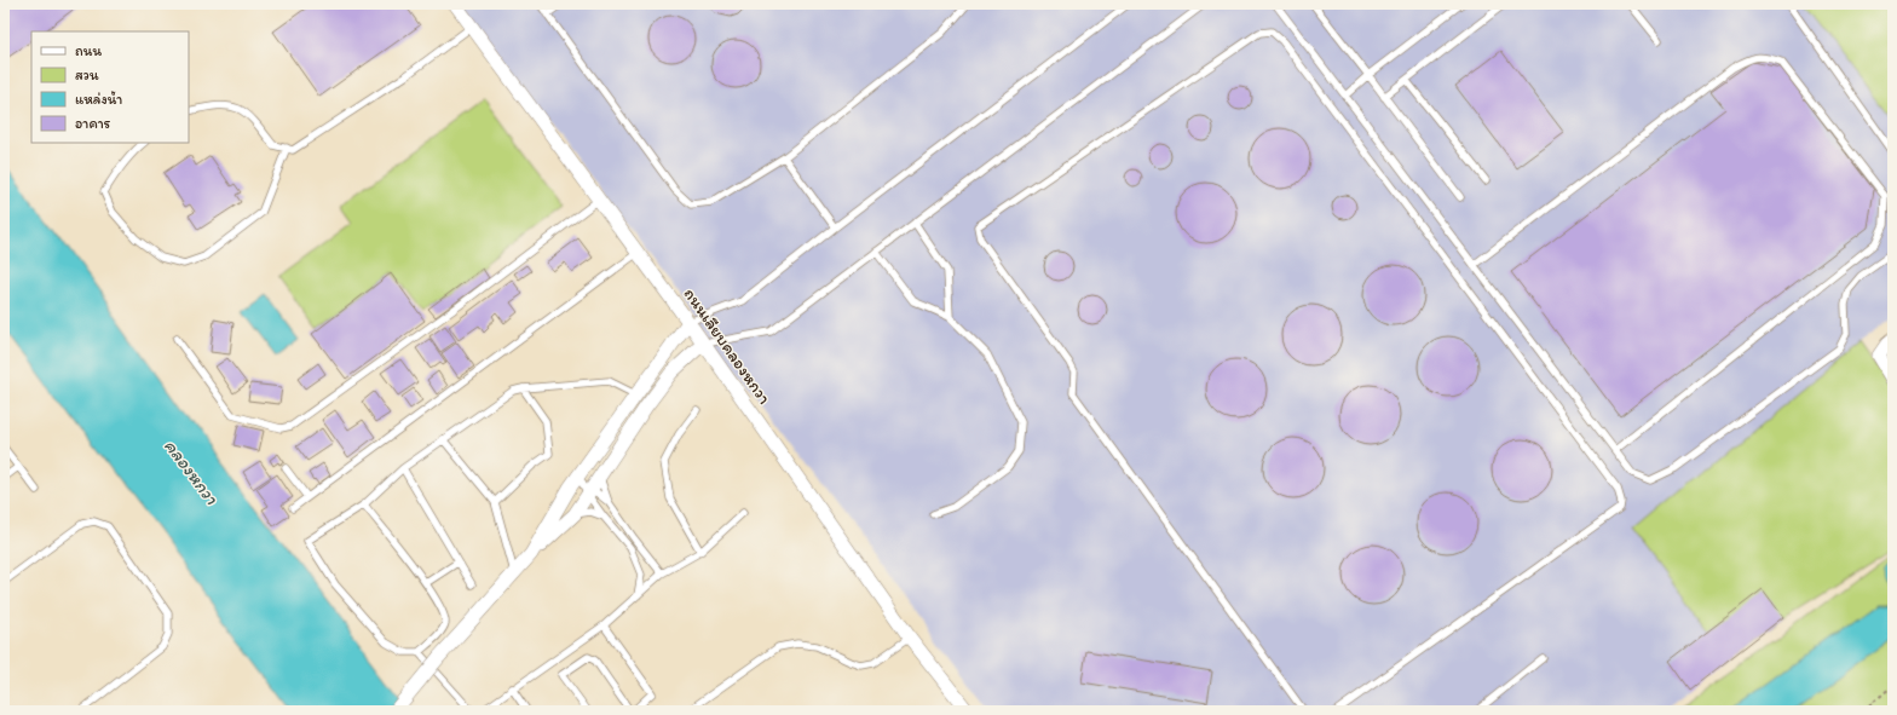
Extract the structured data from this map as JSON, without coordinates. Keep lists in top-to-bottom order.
{
  "streets": {
    "street": ["ถนนเลียบคลองหกวา"]
  },
  "water": ["คลองหกวา"],
  "legend": [
    "ถนน",
    "สวน",
    "แหล่งน้ำ",
    "อาคาร"
  ]
}
